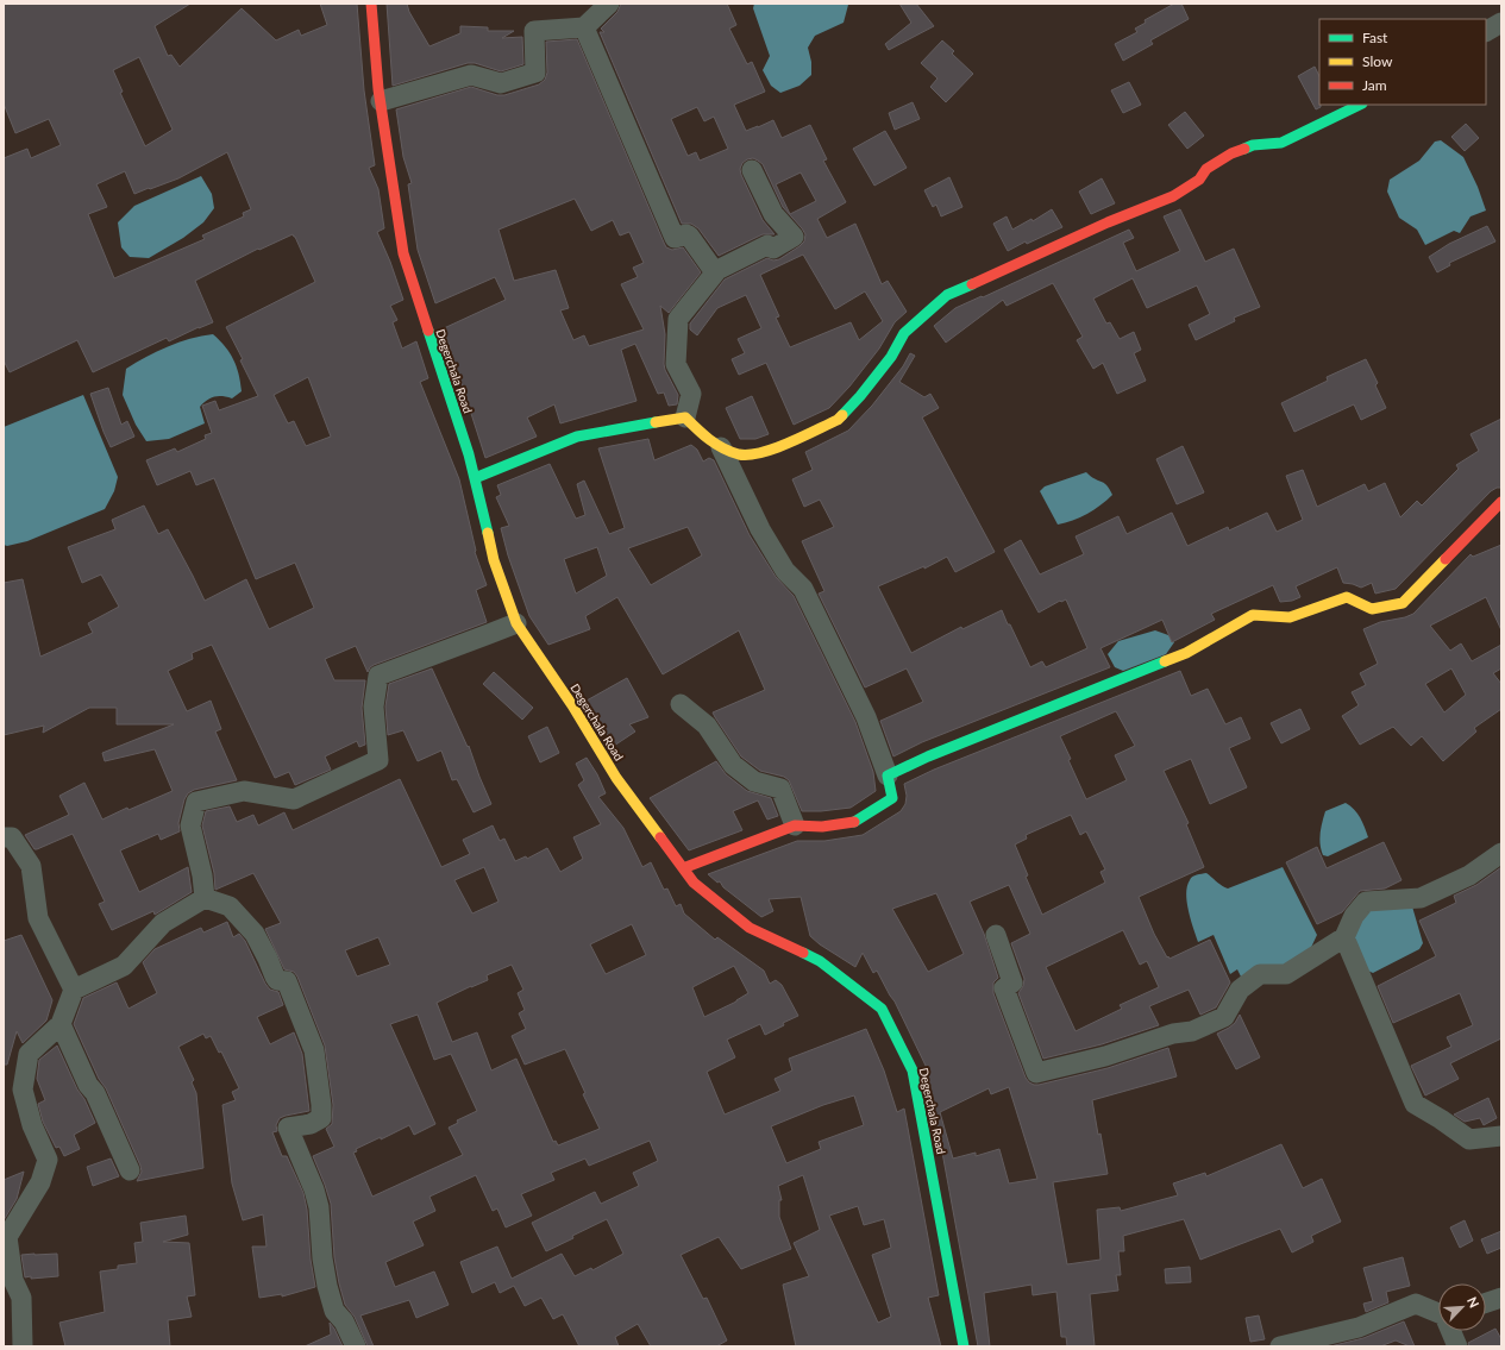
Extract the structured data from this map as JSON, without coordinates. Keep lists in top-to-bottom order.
{
  "streets": {
    "street": ["Degerchala Road"]
  },
  "legend": ["Fast", "Slow", "Jam"],
  "north": "top right"
}
